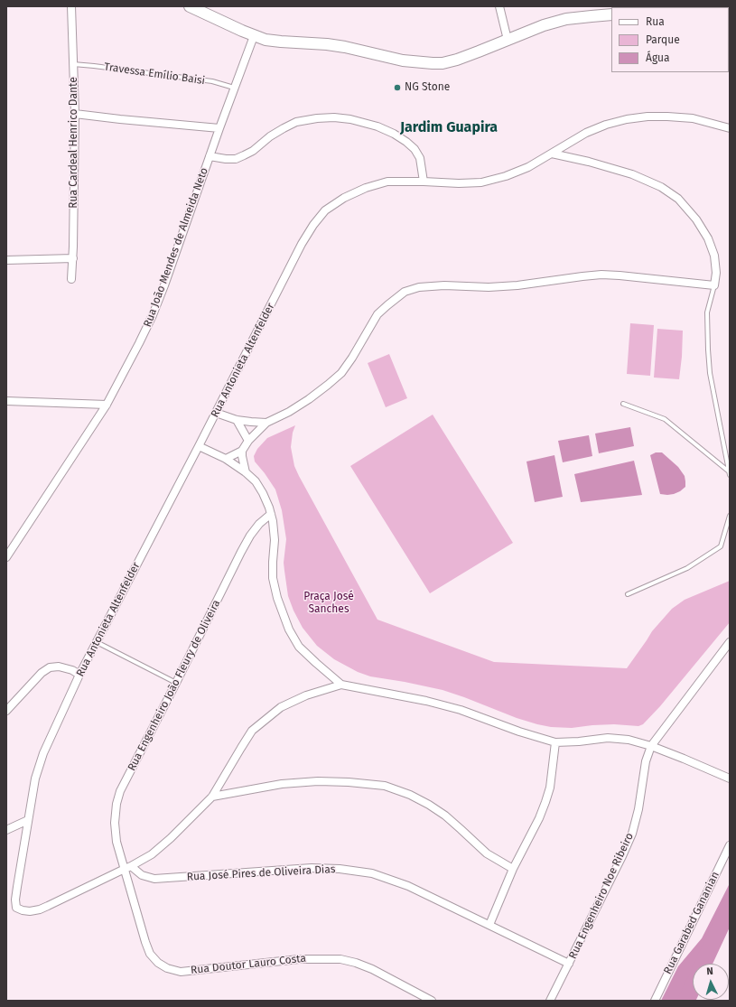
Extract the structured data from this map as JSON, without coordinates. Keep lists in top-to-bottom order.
{
  "streets": {
    "street": [
      "Rua Cardeal Henrico Dante",
      "Rua João Mendes de Almeida Neto",
      "Rua Antonieta Altenfelder",
      "Rua Engenheiro João Fleury de Oliveira",
      "Rua José Pires de Oliveira Dias",
      "Rua Engenheiro Noe Ribeiro",
      "Rua Garabed Gananian",
      "Rua Doutor Lauro Costa"
    ],
    "lane": ["Travessa Emílio Baisi"]
  },
  "crossings": [
    ["Travessa Emílio Baisi", "Rua Cardeal Henrico Dante"],
    ["Travessa Emílio Baisi", "Rua João Mendes de Almeida Neto"],
    ["Rua Antonieta Altenfelder", "Rua Engenheiro João Fleury de Oliveira"],
    ["Rua Antonieta Altenfelder", "Rua José Pires de Oliveira Dias"],
    ["Rua Antonieta Altenfelder", "Rua Doutor Lauro Costa"],
    ["Rua Engenheiro João Fleury de Oliveira", "Rua José Pires de Oliveira Dias"],
    ["Rua Engenheiro João Fleury de Oliveira", "Rua Doutor Lauro Costa"],
    ["Rua José Pires de Oliveira Dias", "Rua Engenheiro Noe Ribeiro"],
    ["Rua José Pires de Oliveira Dias", "Rua Doutor Lauro Costa"]
  ],
  "districts": ["Jardim Guapira"],
  "parks": ["Praça José Sanches"],
  "places": ["NG Stone"],
  "legend": ["Rua", "Parque", "Água"],
  "north": "top"
}
